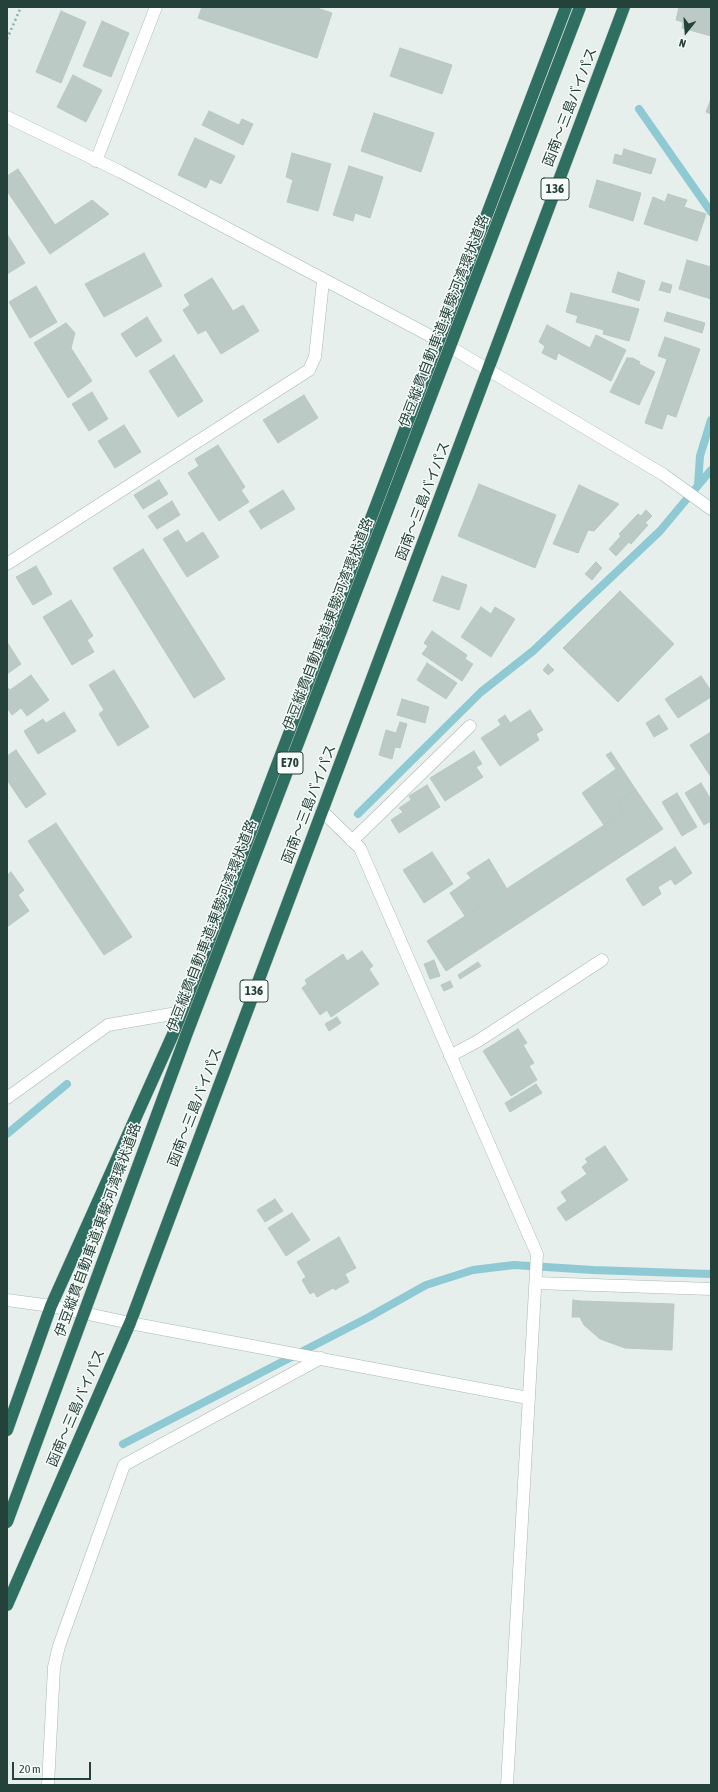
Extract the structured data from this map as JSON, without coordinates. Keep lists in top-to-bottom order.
{
  "streets": {
    "highway": [
      "函南～三島バイパス",
      "136",
      "伊豆縦貫自動車道;東駿河湾環状道路",
      "E70"
    ]
  },
  "scale_bar": "20 m",
  "north": "bottom"
}
